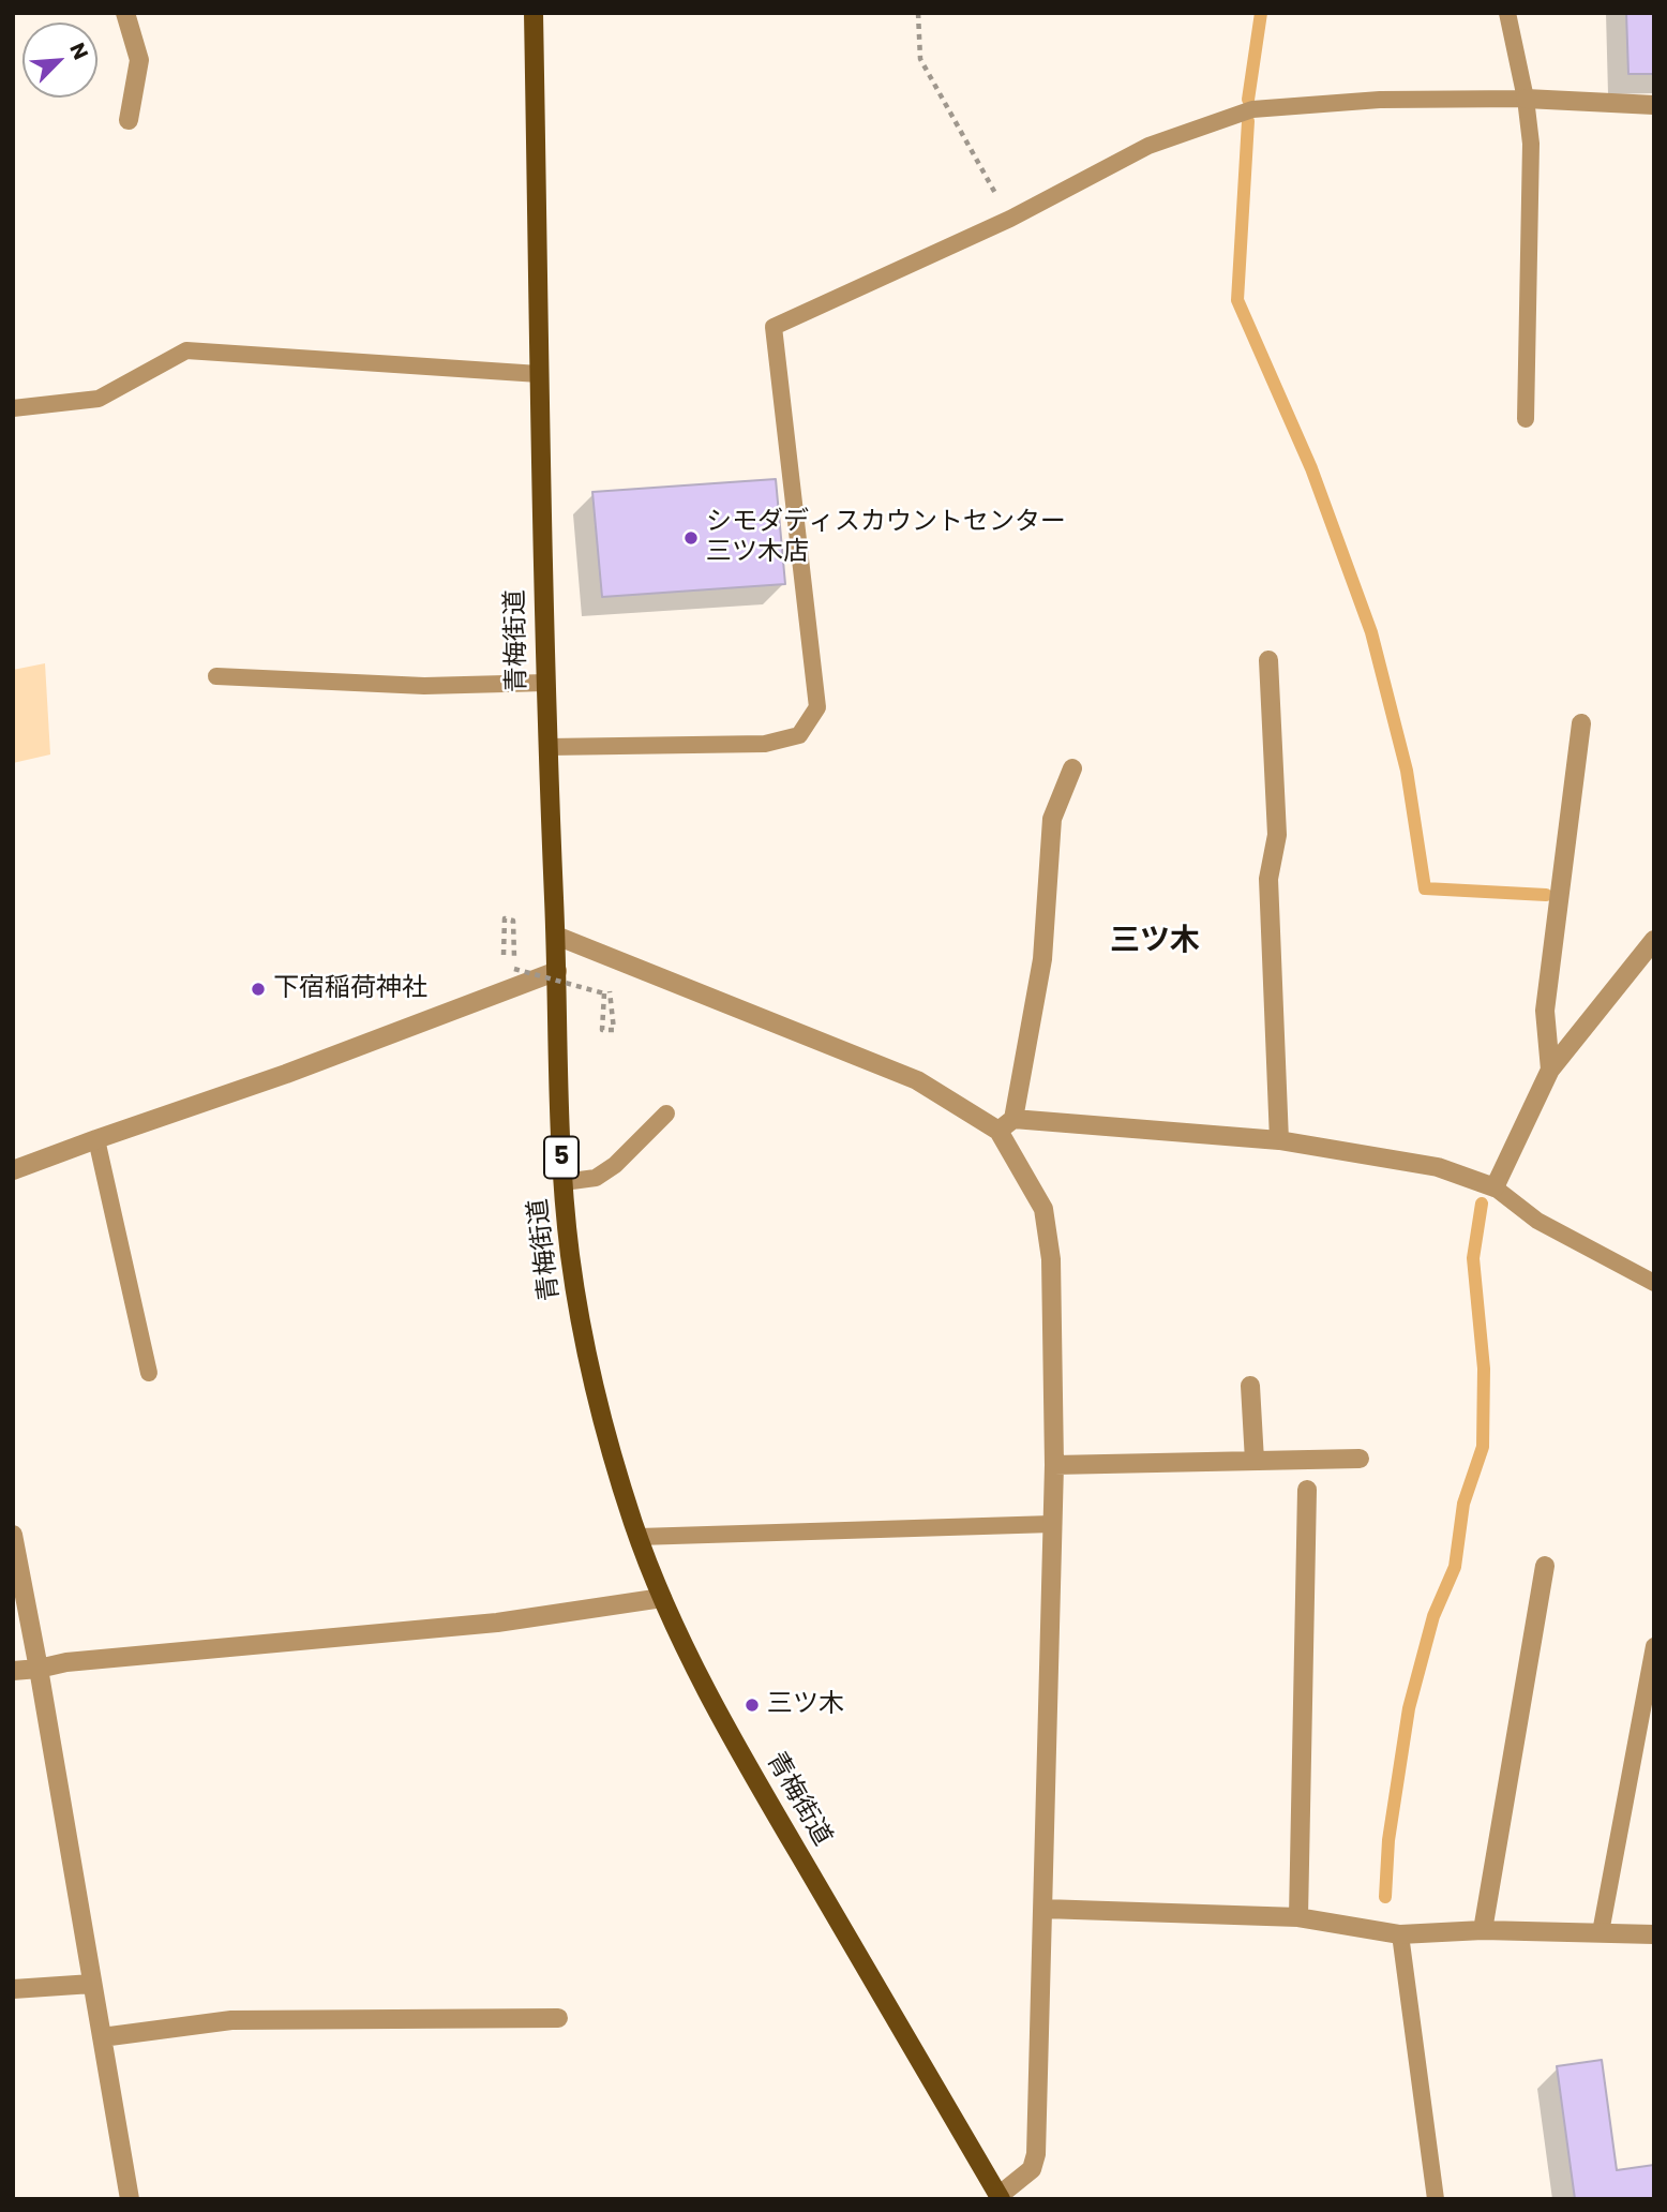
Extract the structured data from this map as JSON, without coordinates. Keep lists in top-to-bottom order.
{
  "streets": {
    "main road": ["青梅街道", "5"]
  },
  "districts": ["三ツ木"],
  "places": ["シモダディスカウントセンター 三ツ木店", "下宿稲荷神社", "三ツ木"],
  "north": "top right"
}
